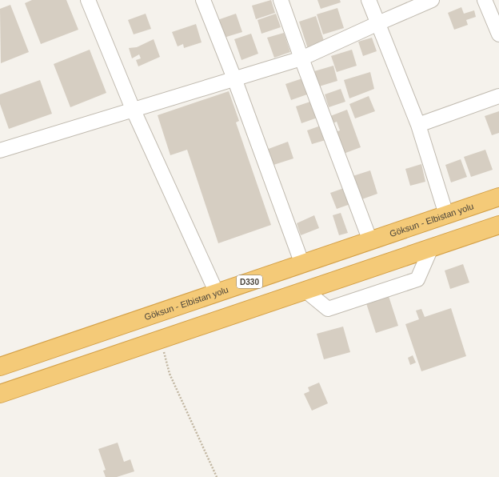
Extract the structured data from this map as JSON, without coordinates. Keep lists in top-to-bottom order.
{
  "streets": {
    "highway": ["Göksun - Elbistan yolu", "D330"]
  }
}
